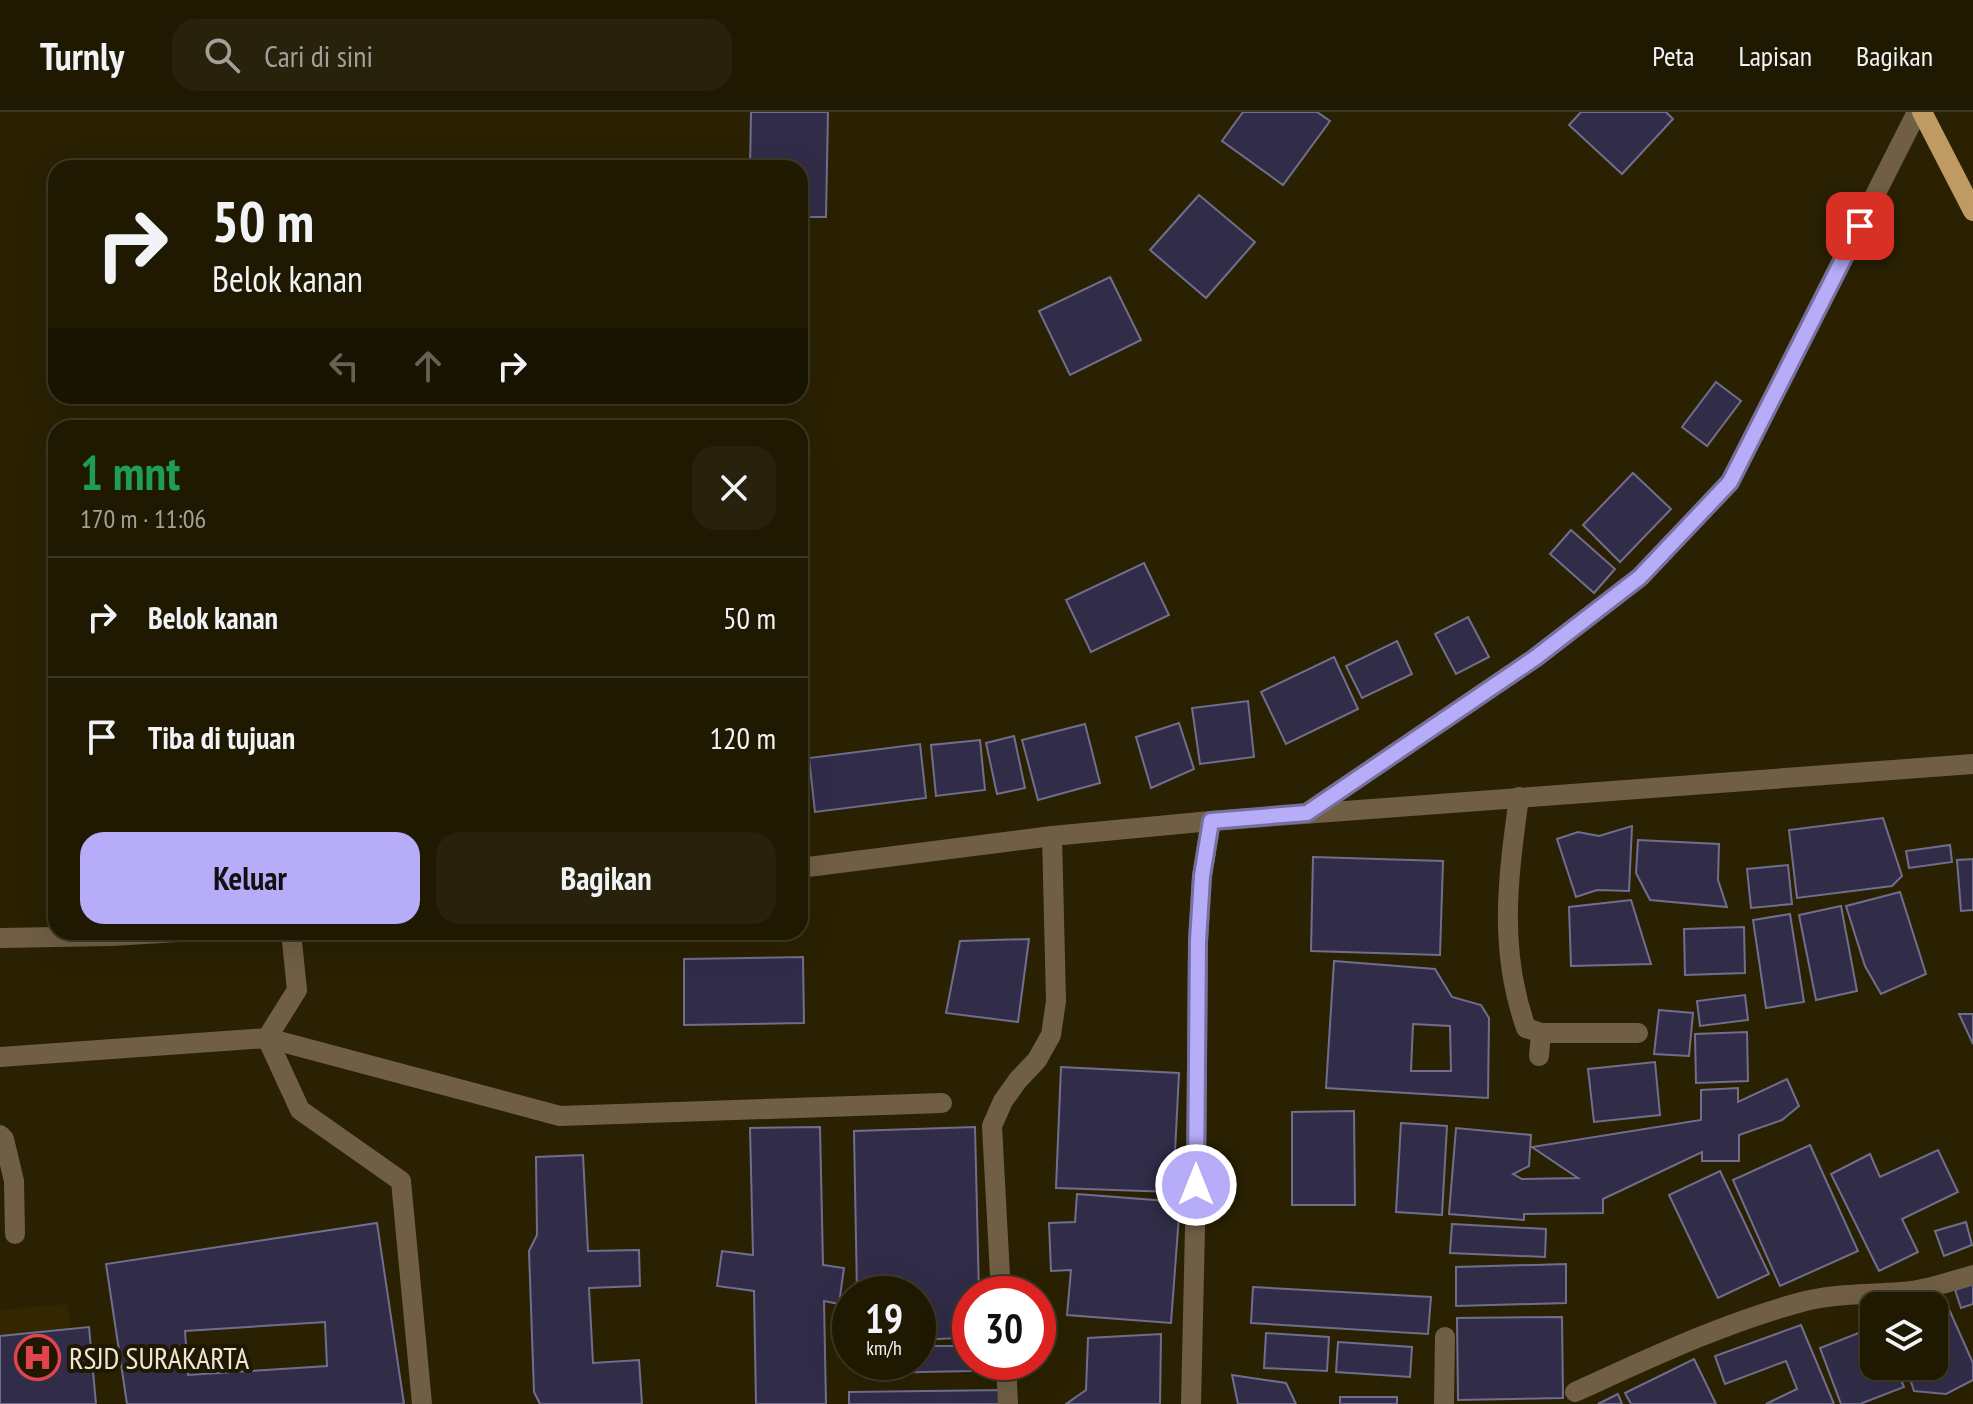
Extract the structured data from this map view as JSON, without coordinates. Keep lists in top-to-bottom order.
{
  "places": {
    "hospital": ["RSJD SURAKARTA"]
  },
  "page": {
    "header": "Turnly",
    "search": "Cari di sini",
    "nav": ["Peta", "Lapisan", "Bagikan"],
    "turn": ["50 m", "Belok kanan"],
    "heading": ["1 mnt", "170 m · 11:06"],
    "list": [
      {
        "name": "Belok kanan",
        "value": "50 m"
      },
      {
        "name": "Tiba di tujuan",
        "value": "120 m"
      }
    ],
    "buttons": ["Keluar", "Bagikan"],
    "speed": "19 km/h",
    "limit": "30"
  }
}
